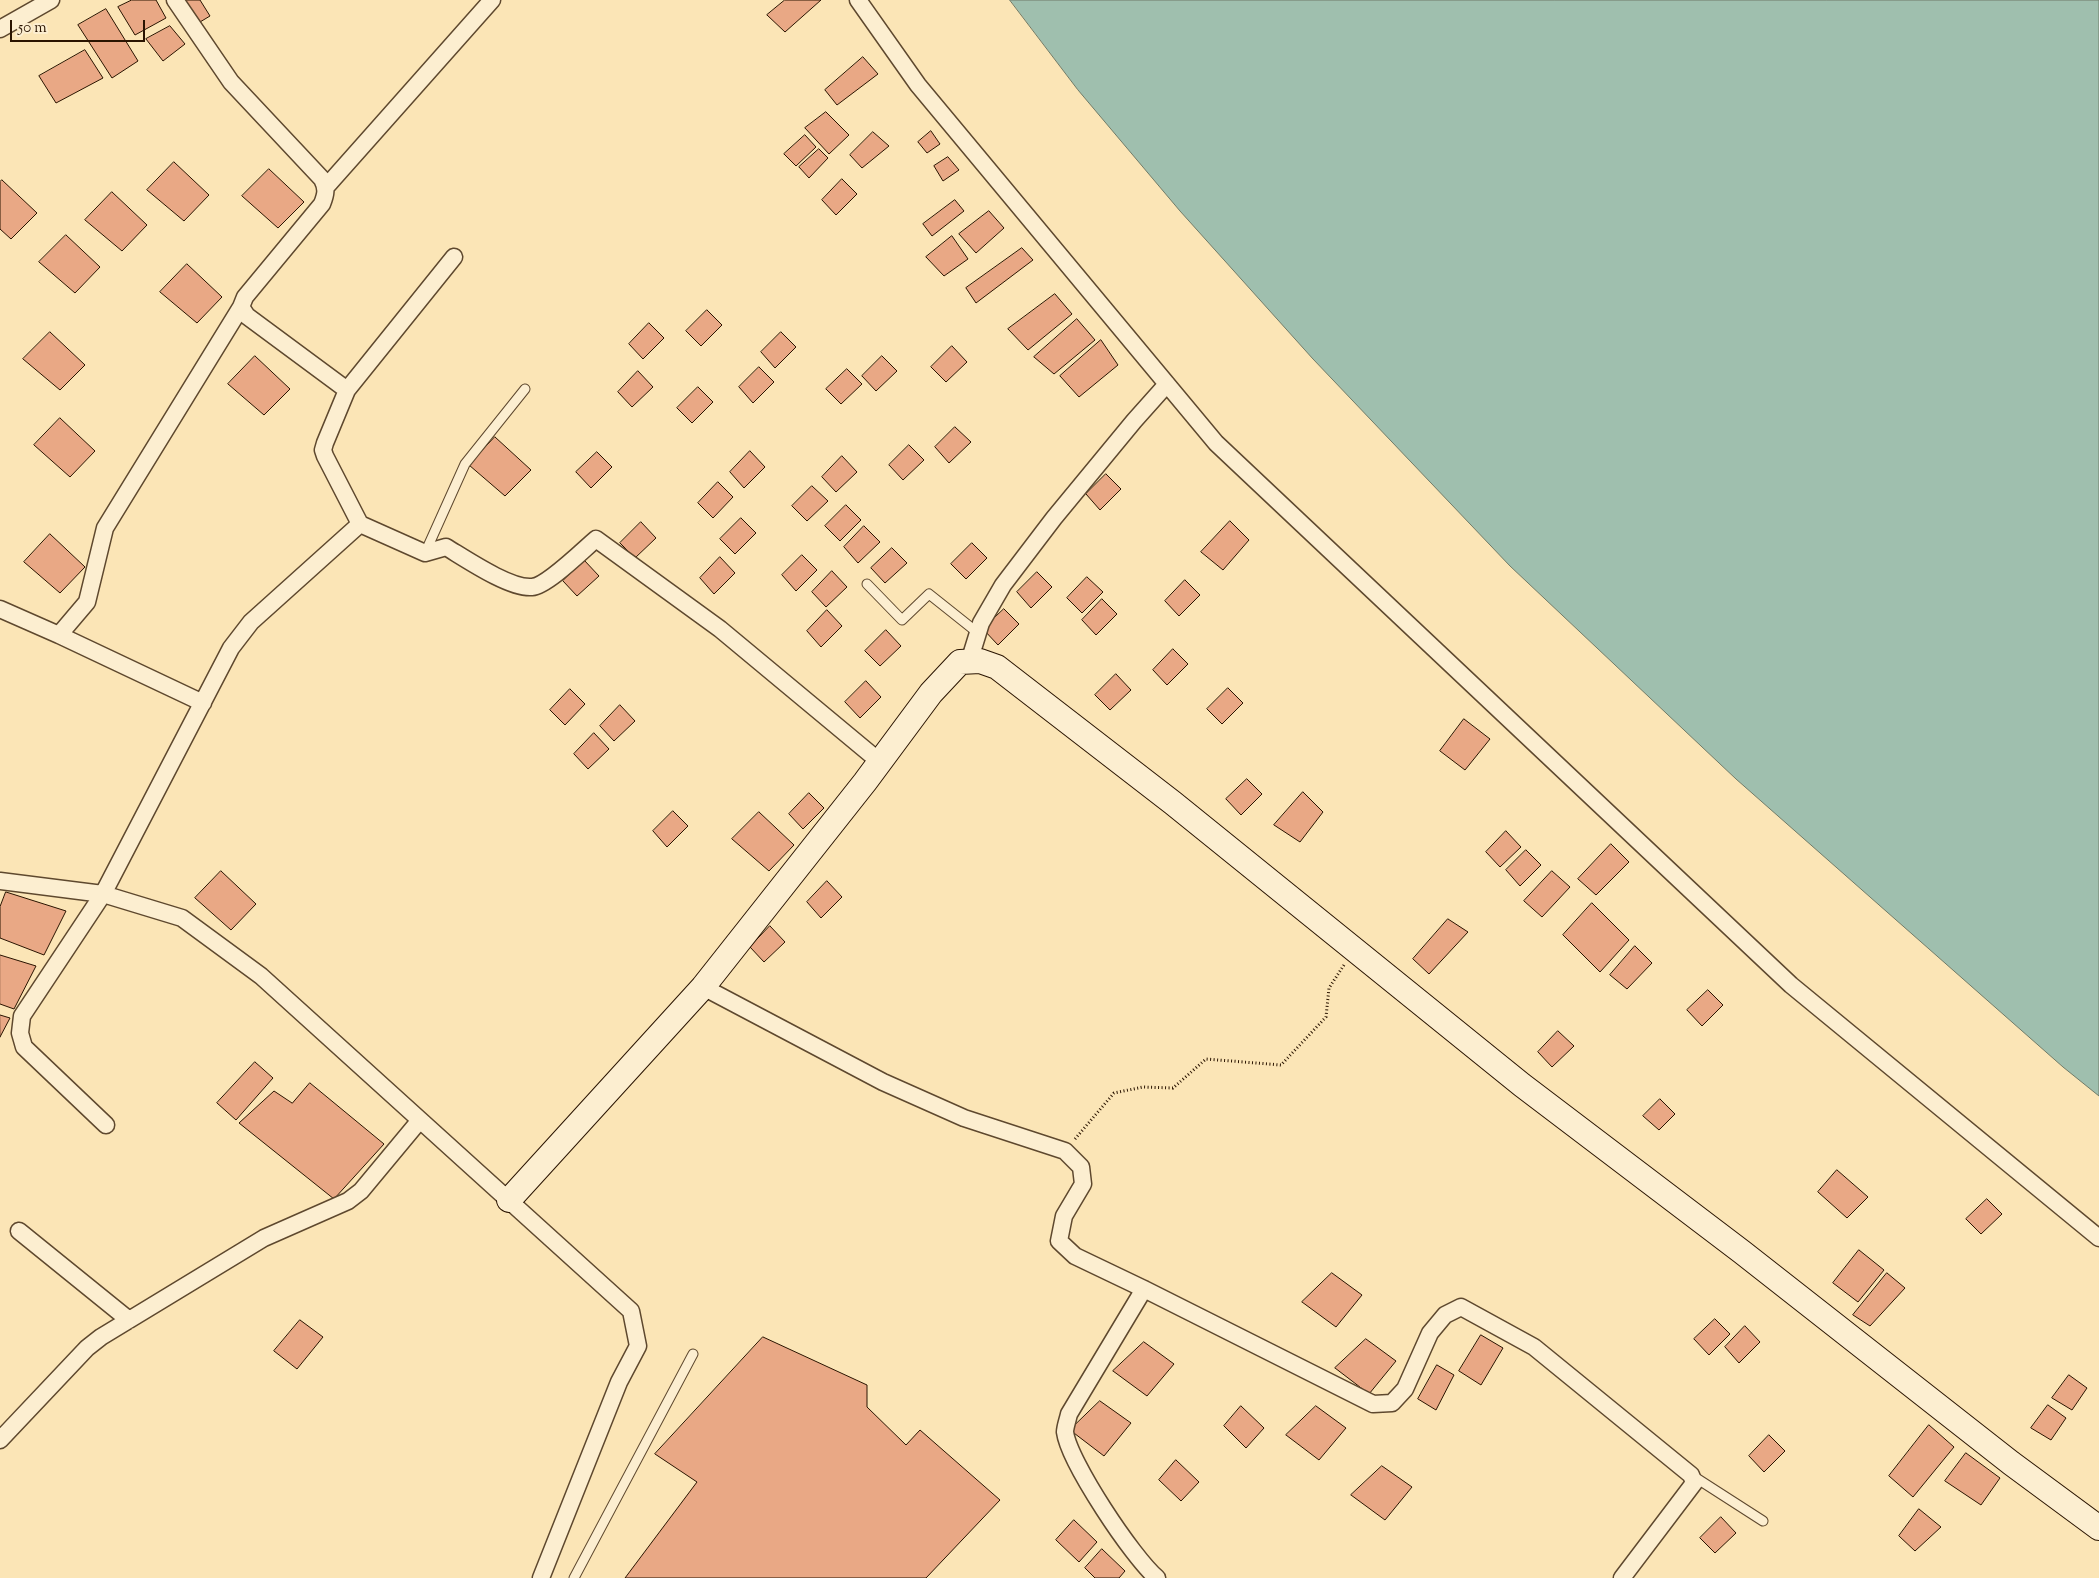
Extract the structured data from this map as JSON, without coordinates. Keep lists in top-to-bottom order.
{
  "scale_bar": "50 m"
}
